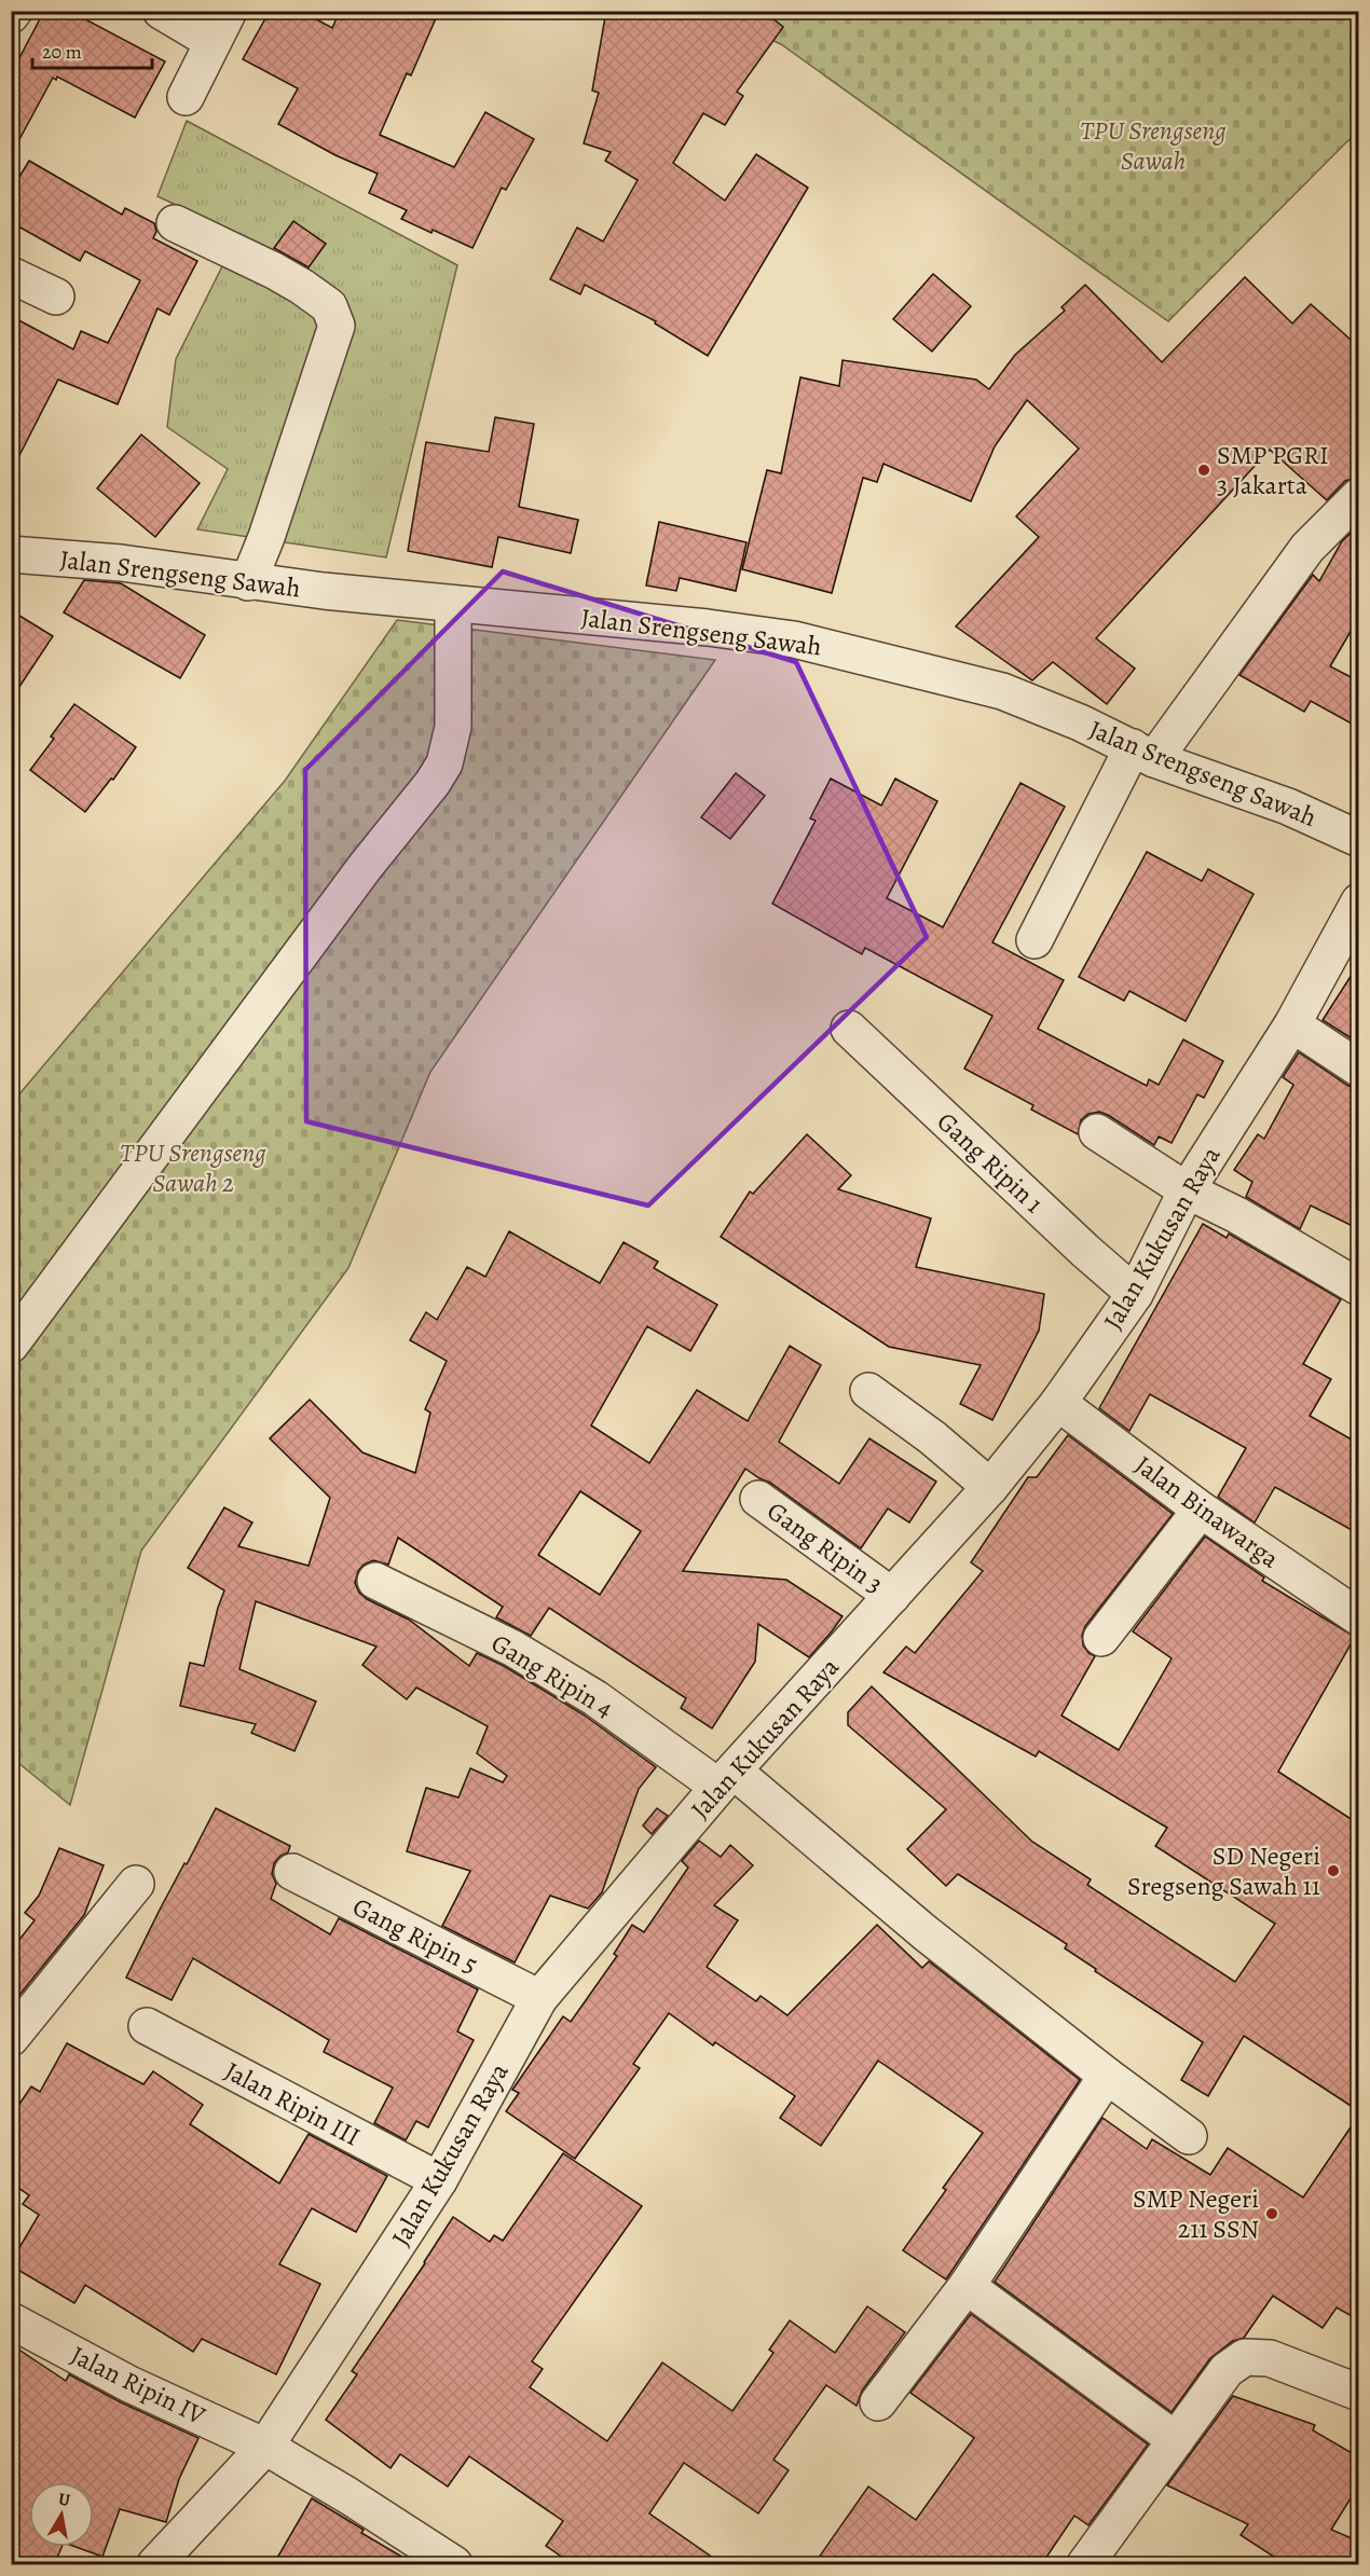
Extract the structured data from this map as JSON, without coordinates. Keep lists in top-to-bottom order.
{
  "streets": {
    "street": [
      "Jalan Srengseng Sawah",
      "Gang Ripin 1",
      "Jalan Kukusan Raya",
      "Jalan Binawarga",
      "Gang Ripin 3",
      "Gang Ripin 4",
      "Gang Ripin 5",
      "Jalan Ripin III",
      "Jalan Ripin IV"
    ]
  },
  "crossings": [
    ["Gang Ripin 1", "Jalan Kukusan Raya"],
    ["Jalan Kukusan Raya", "Jalan Binawarga"],
    ["Jalan Kukusan Raya", "Gang Ripin 3"],
    ["Jalan Kukusan Raya", "Gang Ripin 4"],
    ["Jalan Kukusan Raya", "Gang Ripin 5"],
    ["Jalan Kukusan Raya", "Jalan Ripin III"],
    ["Jalan Kukusan Raya", "Jalan Ripin IV"]
  ],
  "parks": ["TPU Srengseng Sawah", "TPU Srengseng Sawah 2"],
  "places": ["SMP PGRI 3 Jakarta", "SD Negeri Sregseng Sawah 11", "SMP Negeri 211 SSN"],
  "scale_bar": "20 m",
  "north": "top"
}
